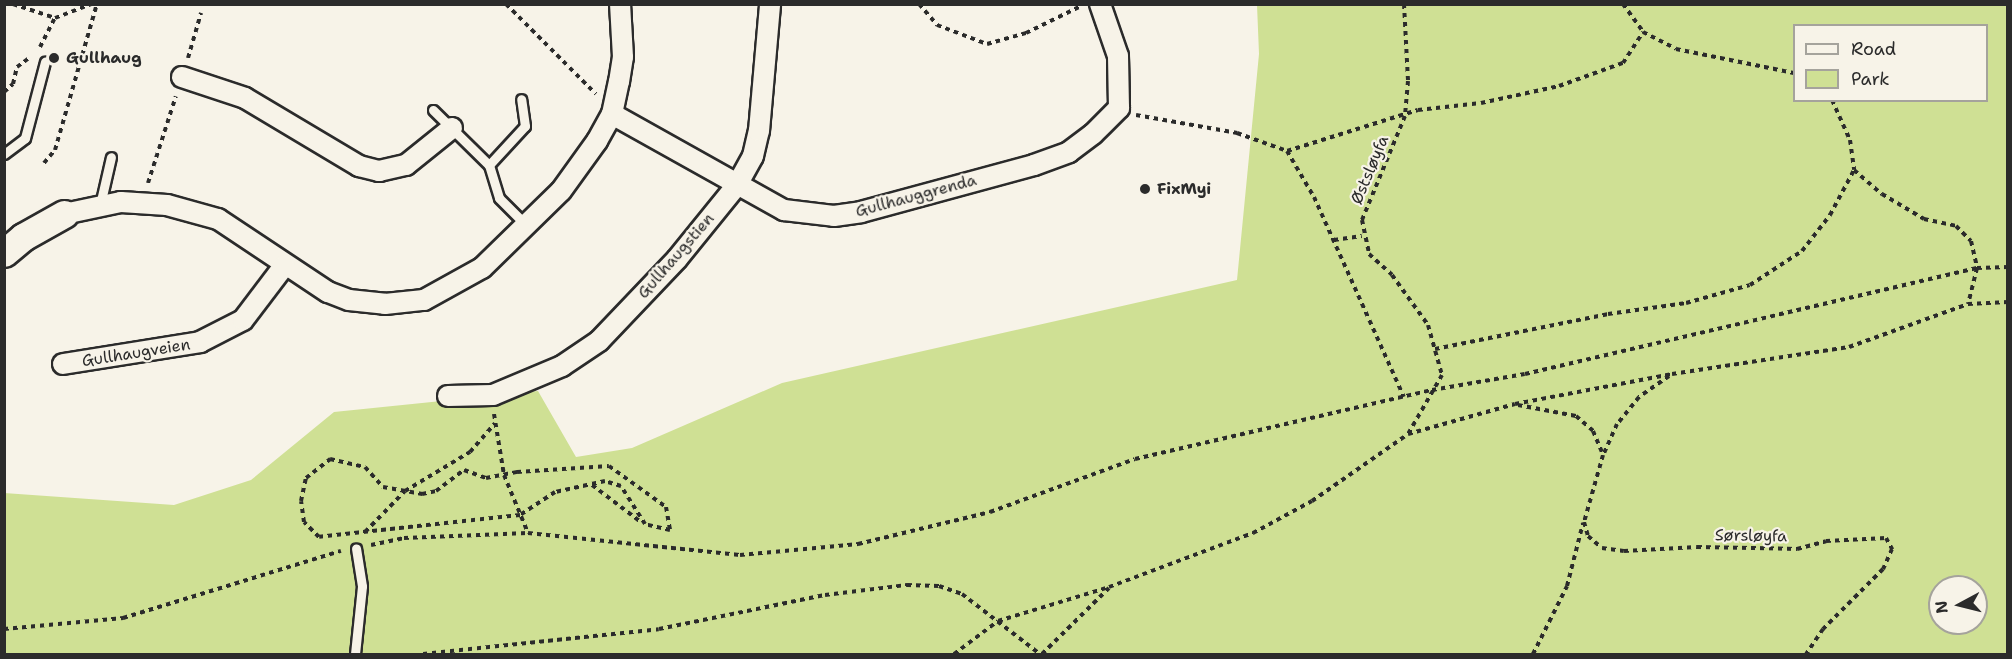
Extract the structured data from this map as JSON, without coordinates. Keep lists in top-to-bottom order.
{
  "streets": {
    "street": ["Gullhauggrenda", "Gullhaugstien", "Gullhaugveien"],
    "path": ["Østsløyfa", "Sørsløyfa"]
  },
  "crossings": [
    ["Gullhauggrenda", "Gullhaugstien"]
  ],
  "places": ["Gullhaug", "FixMyi"],
  "legend": ["Road", "Park"],
  "north": "left"
}
